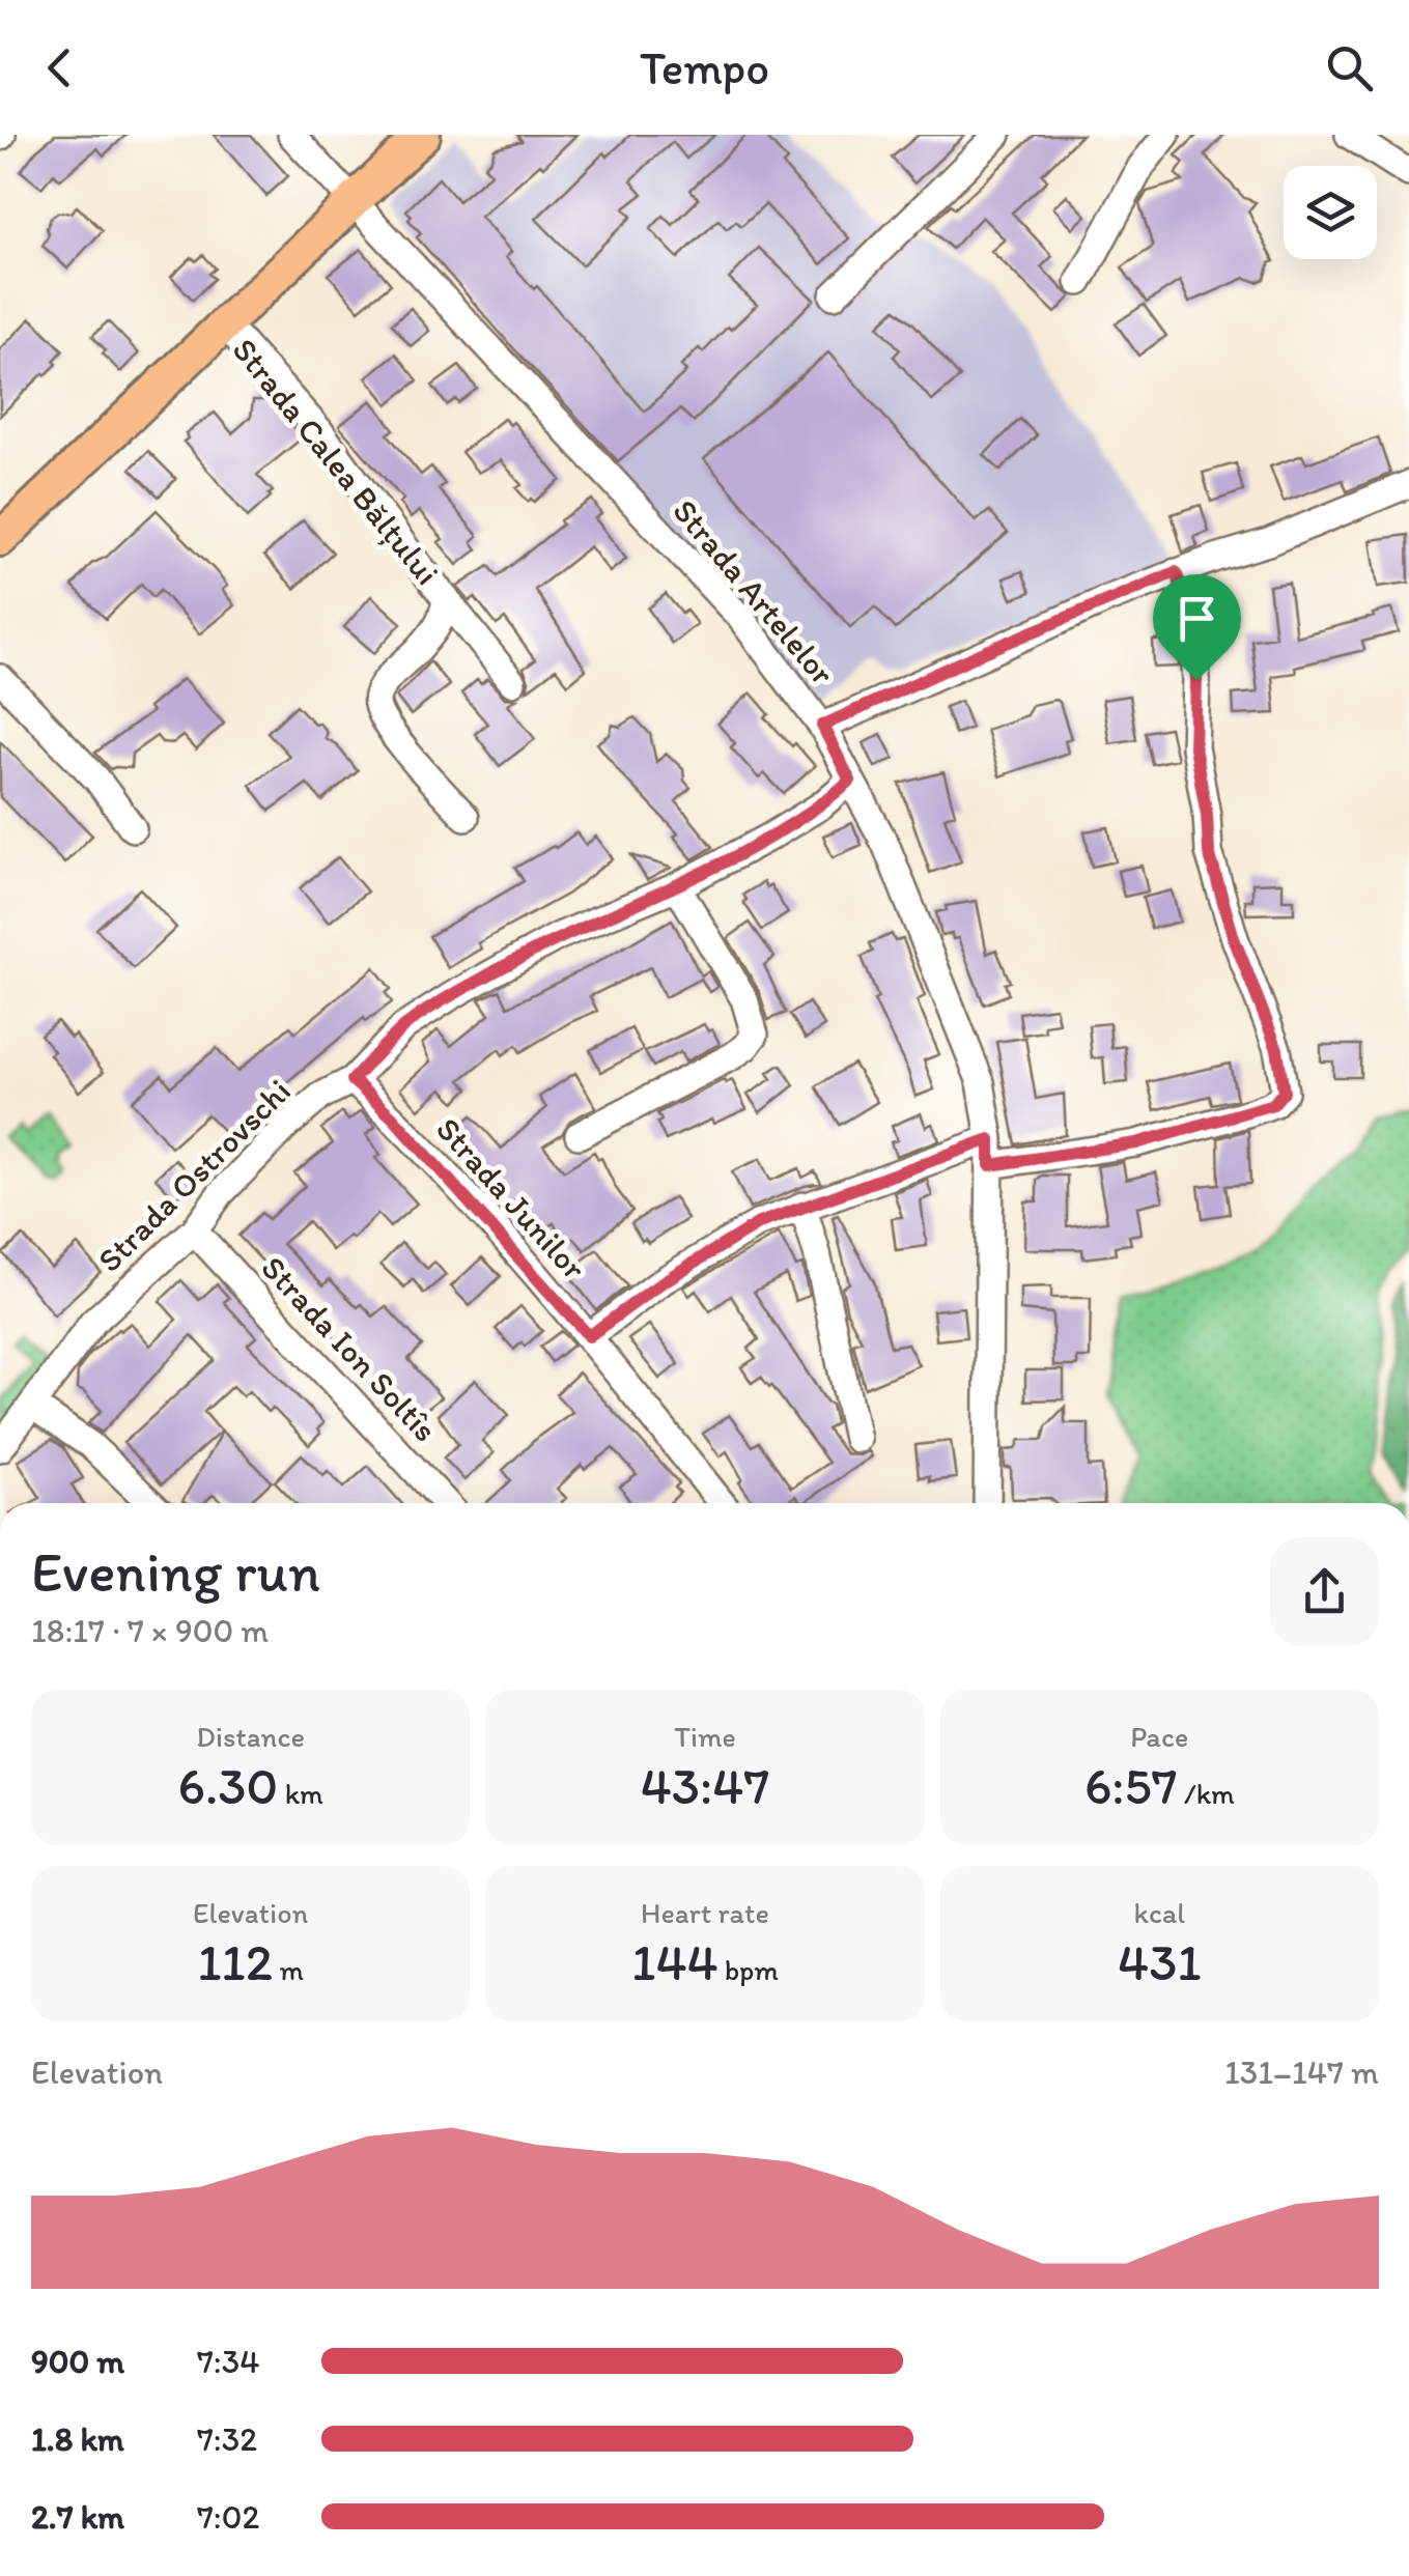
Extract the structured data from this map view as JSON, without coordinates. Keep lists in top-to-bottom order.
{
  "streets": {
    "main road": ["Strada Calea Bălțului"],
    "street": [
      "Strada Artelelor",
      "Strada Ostrovschi",
      "Strada Junilor",
      "Strada Ion Soltîs"
    ]
  },
  "crossings": [
    ["Strada Calea Bălțului", "Strada Artelelor"],
    ["Strada Artelelor", "Strada Ostrovschi"],
    ["Strada Ostrovschi", "Strada Junilor"],
    ["Strada Ostrovschi", "Strada Ion Soltîs"]
  ],
  "page": {
    "header": "Tempo",
    "heading": ["Evening run", "18:17 · 7 × 900 m"],
    "stats": [
      ["Distance", "6.30 km"],
      ["Time", "43:47"],
      ["Pace", "6:57 /km"],
      ["Elevation", "112 m"],
      ["Heart rate", "144 bpm"],
      ["kcal", "431"]
    ],
    "chart": ["Elevation", "131–147 m"],
    "list": [
      {
        "name": "900 m",
        "note": "7:34"
      },
      {
        "name": "1.8 km",
        "note": "7:32"
      },
      {
        "name": "2.7 km",
        "note": "7:02"
      }
    ]
  }
}
